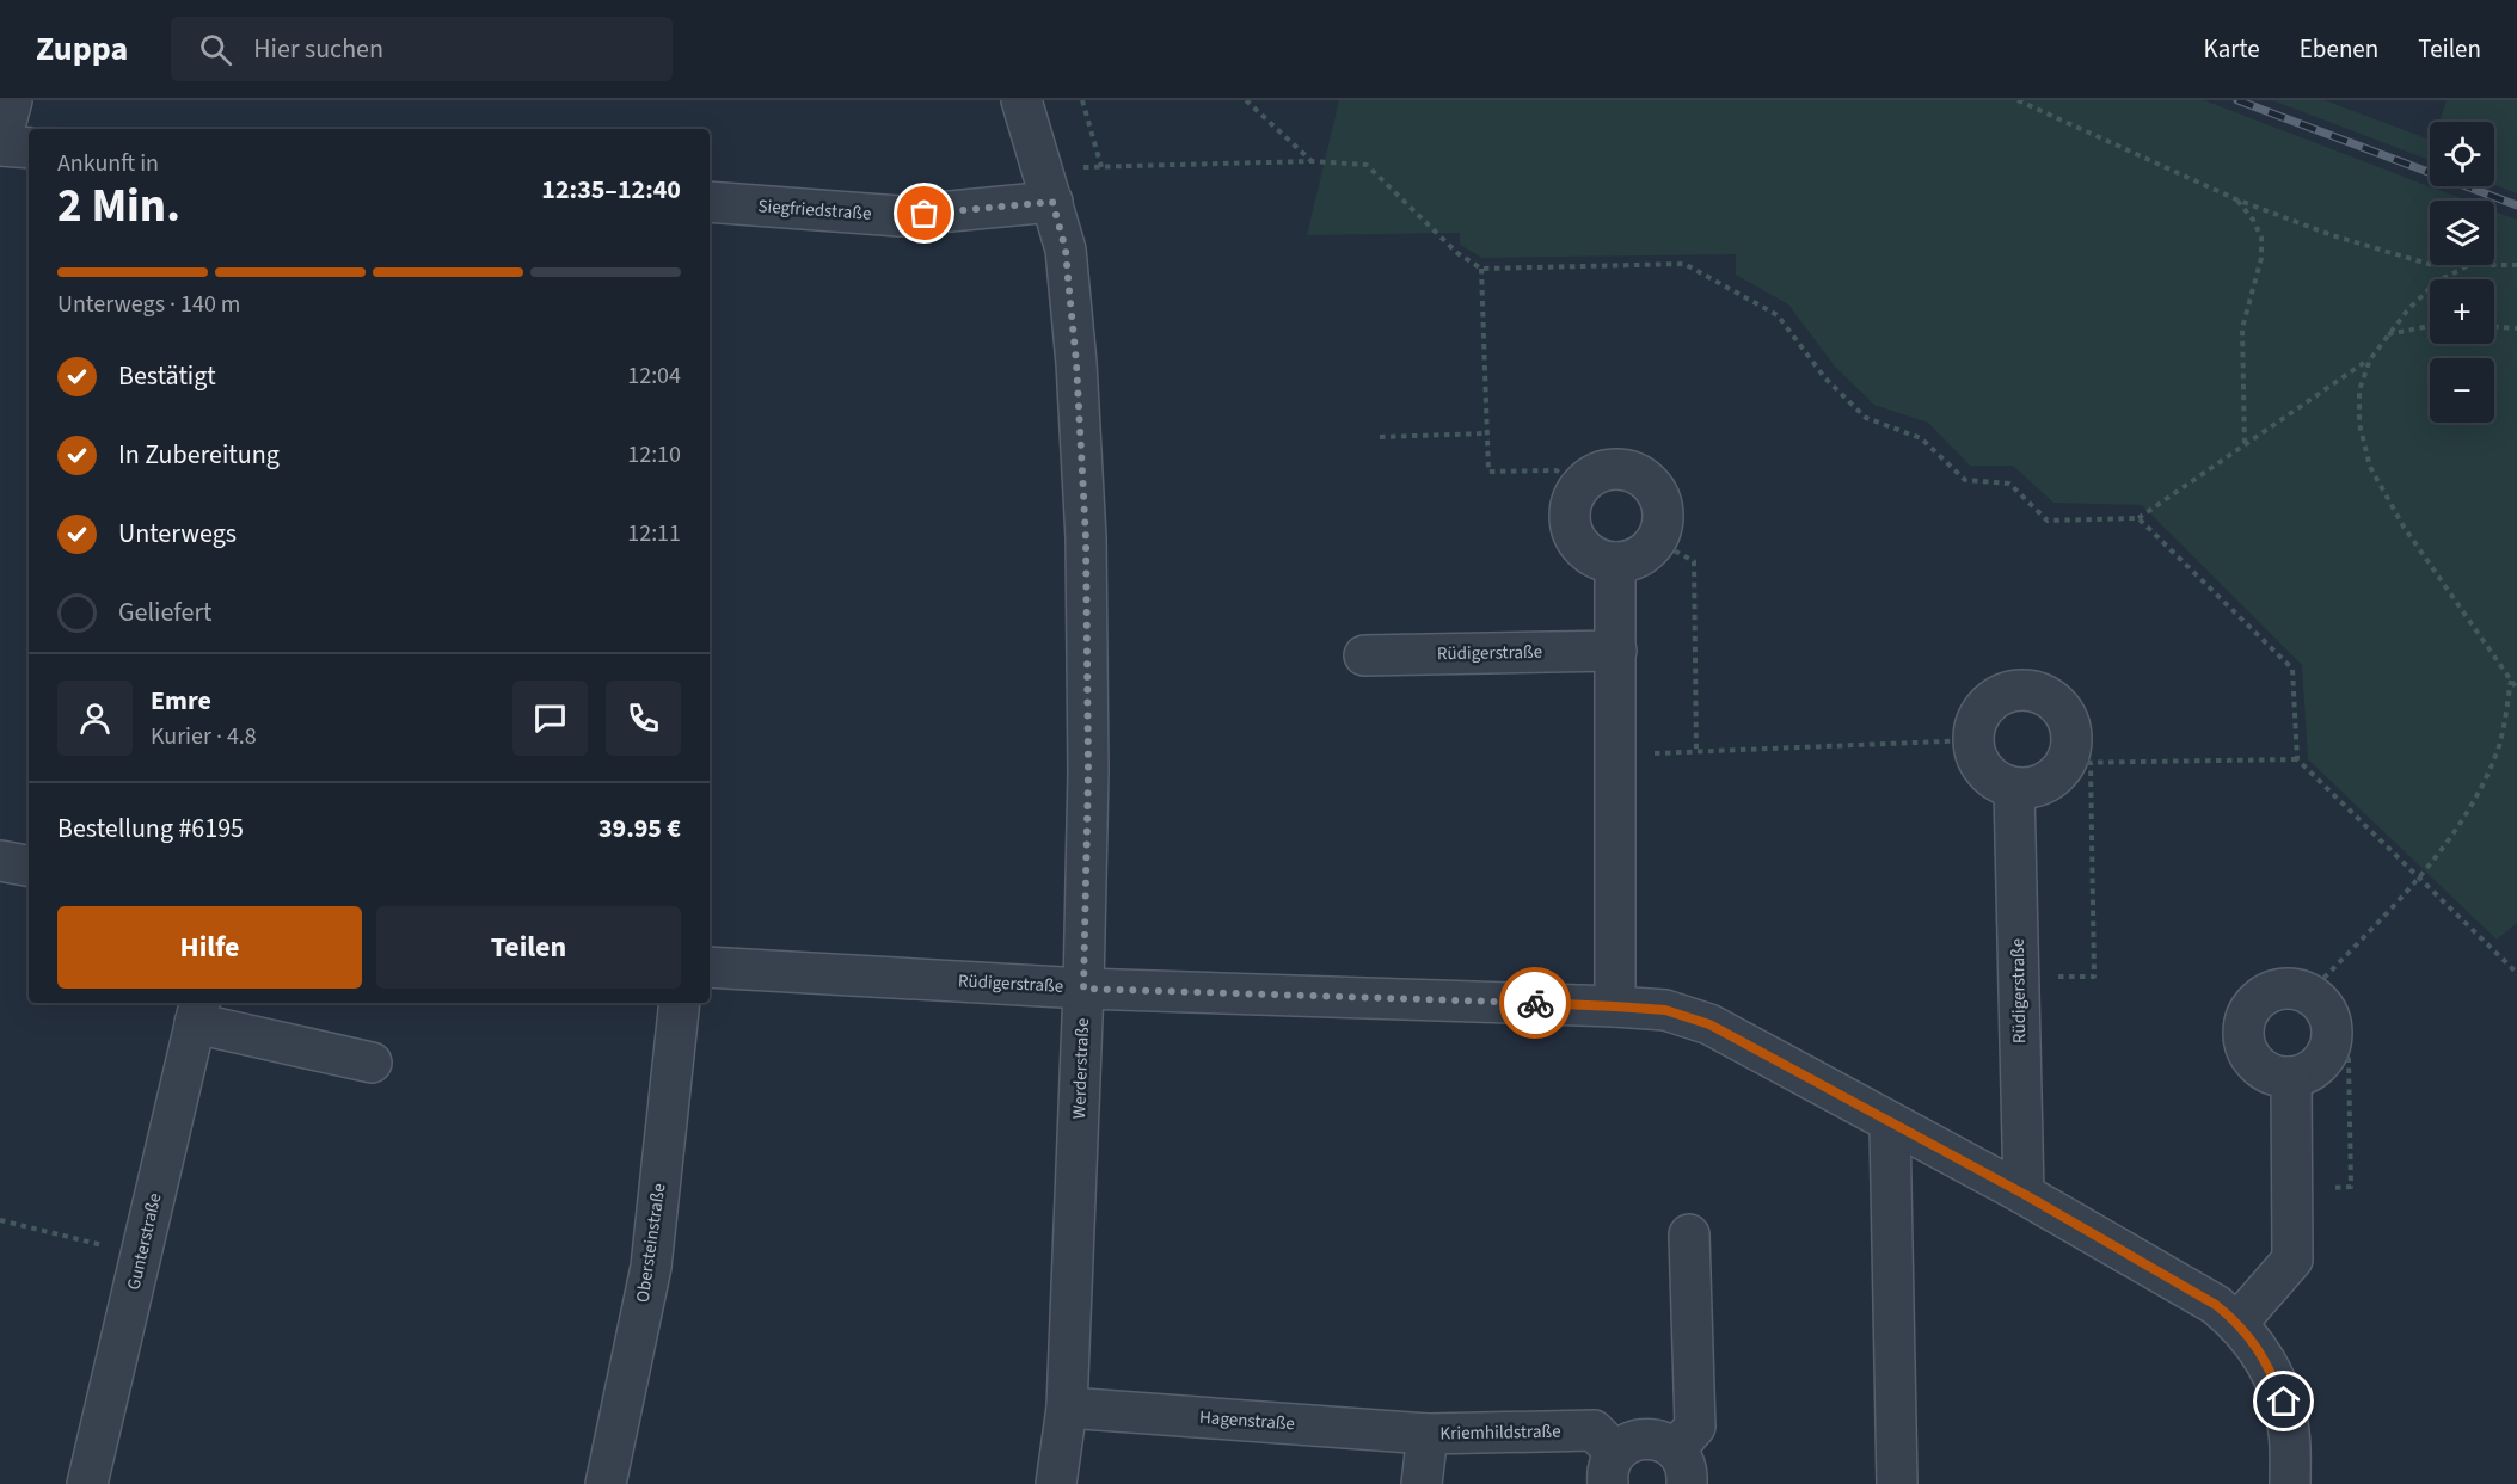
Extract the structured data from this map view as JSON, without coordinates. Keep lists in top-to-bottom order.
{
  "streets": {
    "street": [
      "Siegfriedstraße",
      "Rüdigerstraße",
      "Werderstraße",
      "Gunterstraße",
      "Obersteinstraße",
      "Hagenstraße",
      "Kriemhildstraße"
    ]
  },
  "crossings": [
    ["Siegfriedstraße", "Werderstraße"],
    ["Rüdigerstraße", "Werderstraße"],
    ["Werderstraße", "Hagenstraße"],
    ["Hagenstraße", "Kriemhildstraße"]
  ],
  "page": {
    "header": "Zuppa",
    "search": "Hier suchen",
    "nav": ["Karte", "Ebenen", "Teilen"],
    "map_buttons": ["+", "−"],
    "heading": ["2 Min.", "Ankunft in", "12:35–12:40"],
    "panel": [
      "Emre",
      "Kurier · 4.8",
      "Bestellung #6195",
      "39.95 €"
    ],
    "bar": "Unterwegs · 140 m",
    "list": [
      ["Bestätigt", "12:04"],
      ["In Zubereitung", "12:10"],
      ["Unterwegs", "12:11"],
      "Geliefert"
    ],
    "buttons": ["Hilfe", "Teilen"]
  }
}
